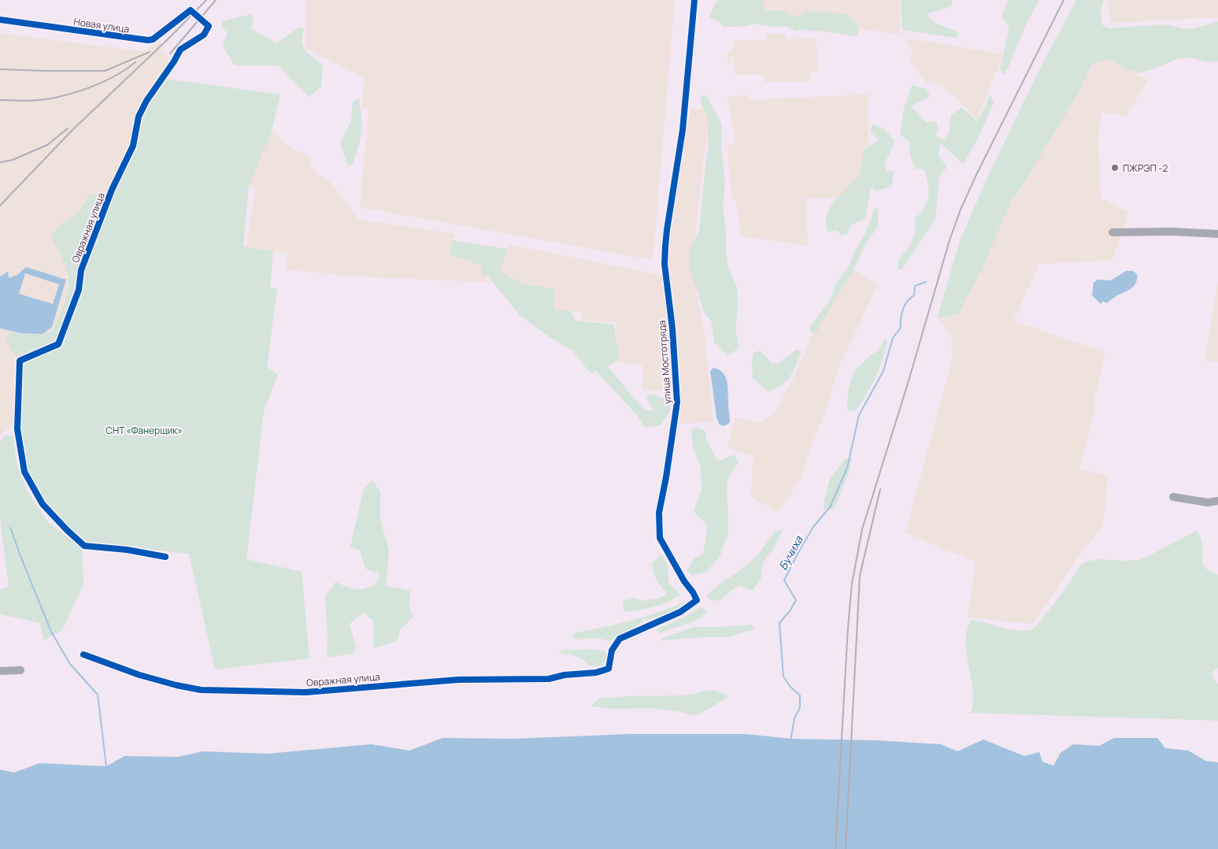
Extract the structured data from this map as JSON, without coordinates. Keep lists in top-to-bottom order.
{
  "streets": {
    "street": ["Новая улица", "Овражная улица", "улица Мостотряда"]
  },
  "crossings": [
    ["Новая улица", "Овражная улица"],
    ["Овражная улица", "улица Мостотряда"]
  ],
  "water": ["Бучиха"],
  "parks": ["СНТ «Фанерщик»"],
  "places": ["ПЖРЭП -2"]
}
